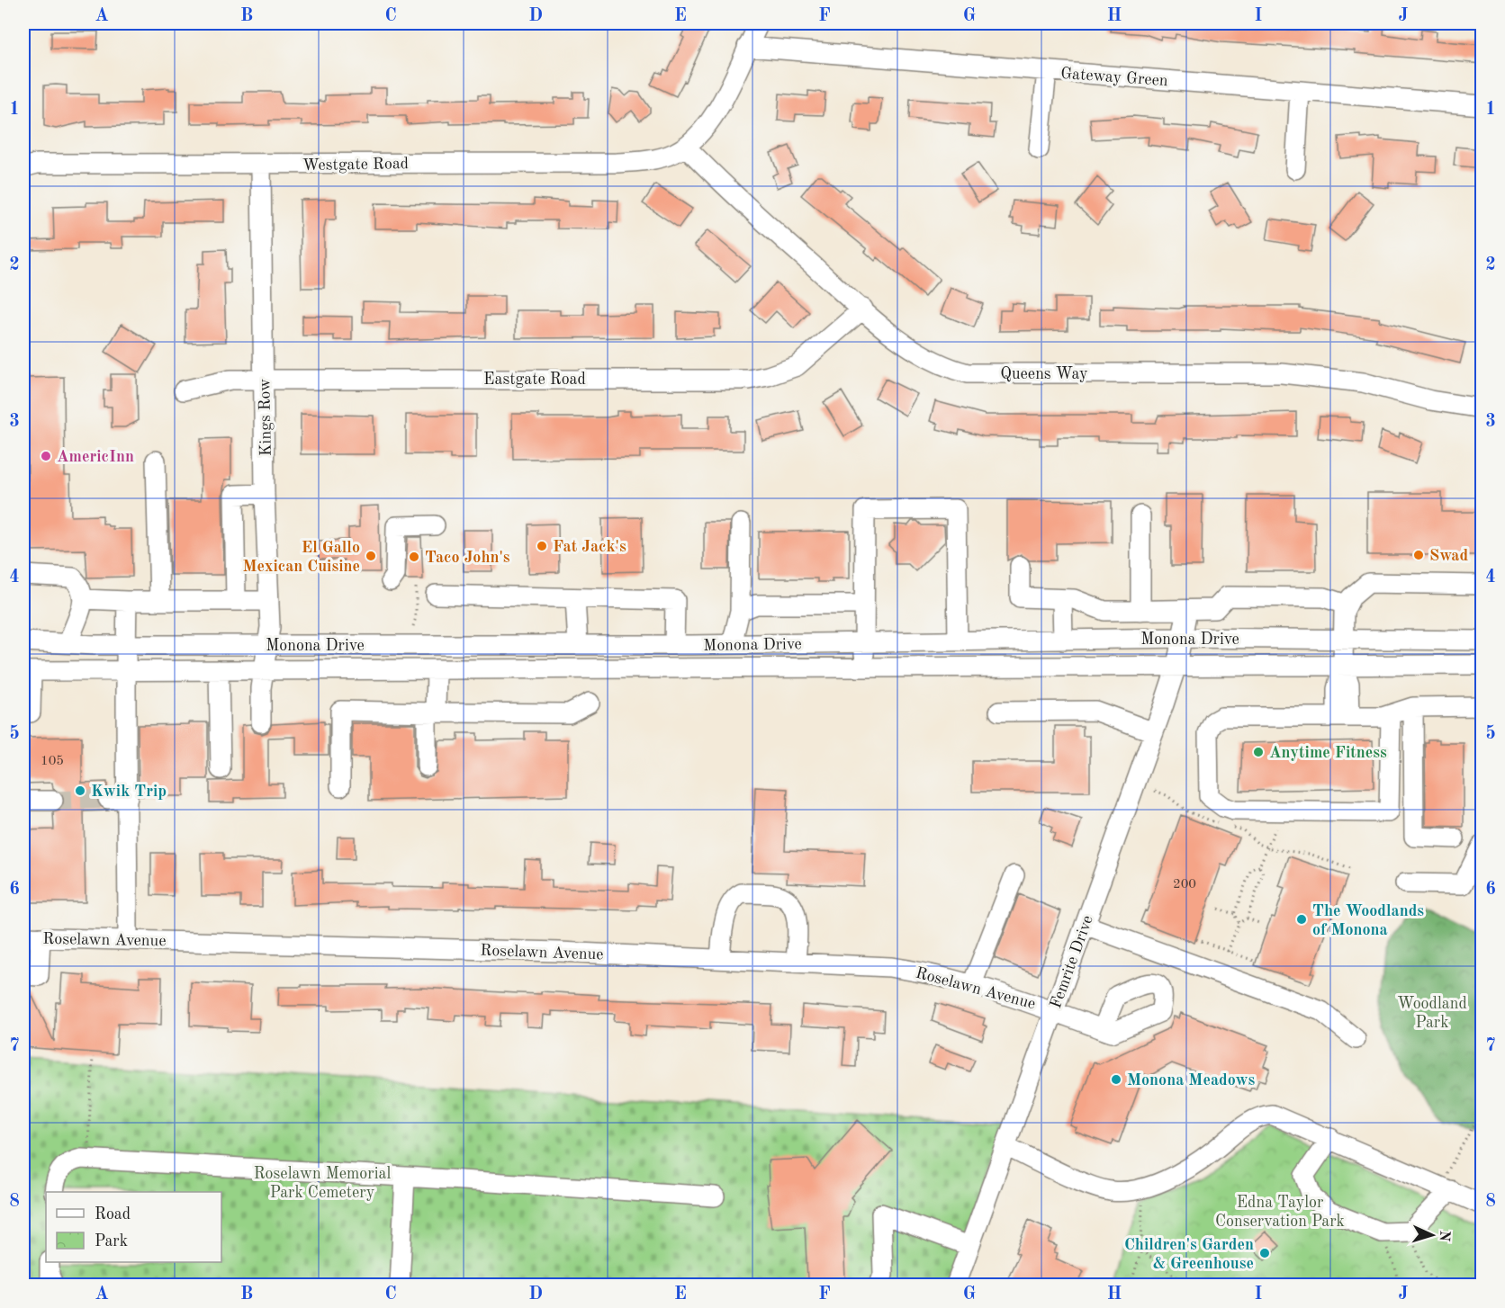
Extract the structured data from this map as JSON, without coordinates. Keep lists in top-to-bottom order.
{
  "streets": {
    "street": [
      "Gateway Green",
      "Westgate Road",
      "Queens Way",
      "Eastgate Road",
      "Kings Row",
      "Monona Drive",
      "Roselawn Avenue",
      "Femrite Drive"
    ]
  },
  "crossings": [
    ["Westgate Road", "Queens Way"],
    ["Westgate Road", "Kings Row"],
    ["Queens Way", "Eastgate Road"],
    ["Eastgate Road", "Kings Row"],
    ["Kings Row", "Monona Drive"],
    ["Monona Drive", "Femrite Drive"],
    ["Roselawn Avenue", "Femrite Drive"]
  ],
  "parks": ["Woodland Park", "Roselawn Memorial Park Cemetery", "Edna Taylor Conservation Park"],
  "places": [
    "AmericInn",
    "Fat Jack's",
    "Swad",
    "El Gallo Mexican Cuisine",
    "Taco John's",
    "Anytime Fitness",
    "Kwik Trip",
    "The Woodlands of Monona",
    "Monona Meadows",
    "Children's Garden & Greenhouse"
  ],
  "house_numbers": ["105", "200"],
  "legend": ["Road", "Park"],
  "north": "right",
  "grid": {
    "columns": [
      "A",
      "B",
      "C",
      "D",
      "E",
      "F",
      "G",
      "H",
      "I",
      "J"
    ],
    "rows": [
      "1",
      "2",
      "3",
      "4",
      "5",
      "6",
      "7",
      "8"
    ]
  }
}
